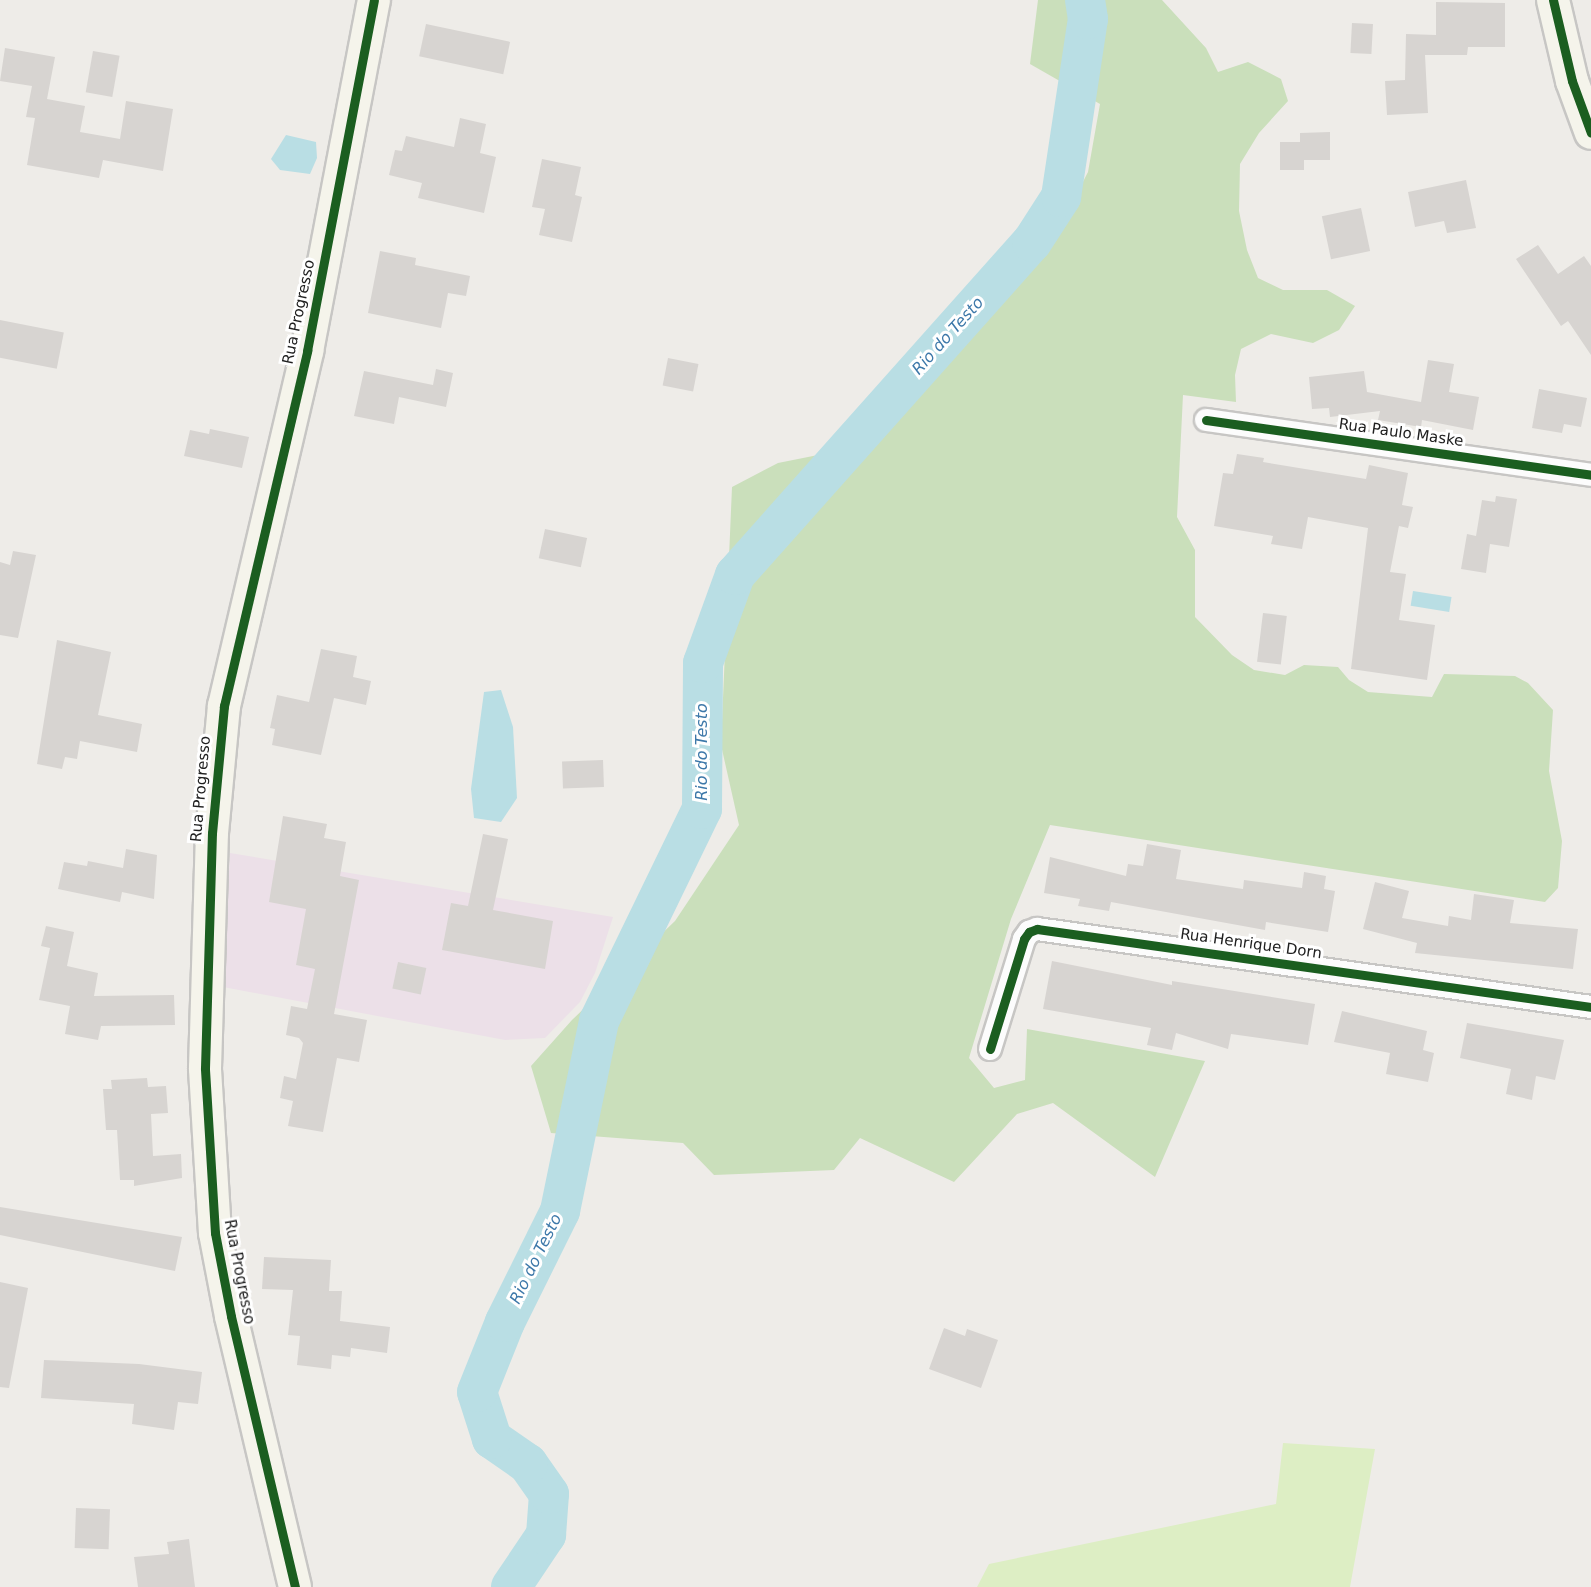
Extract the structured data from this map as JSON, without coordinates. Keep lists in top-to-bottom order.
{
  "streets": {
    "street": ["Rua Progresso", "Rua Paulo Maske", "Rua Henrique Dorn"]
  },
  "water": ["Rio do Testo"]
}
